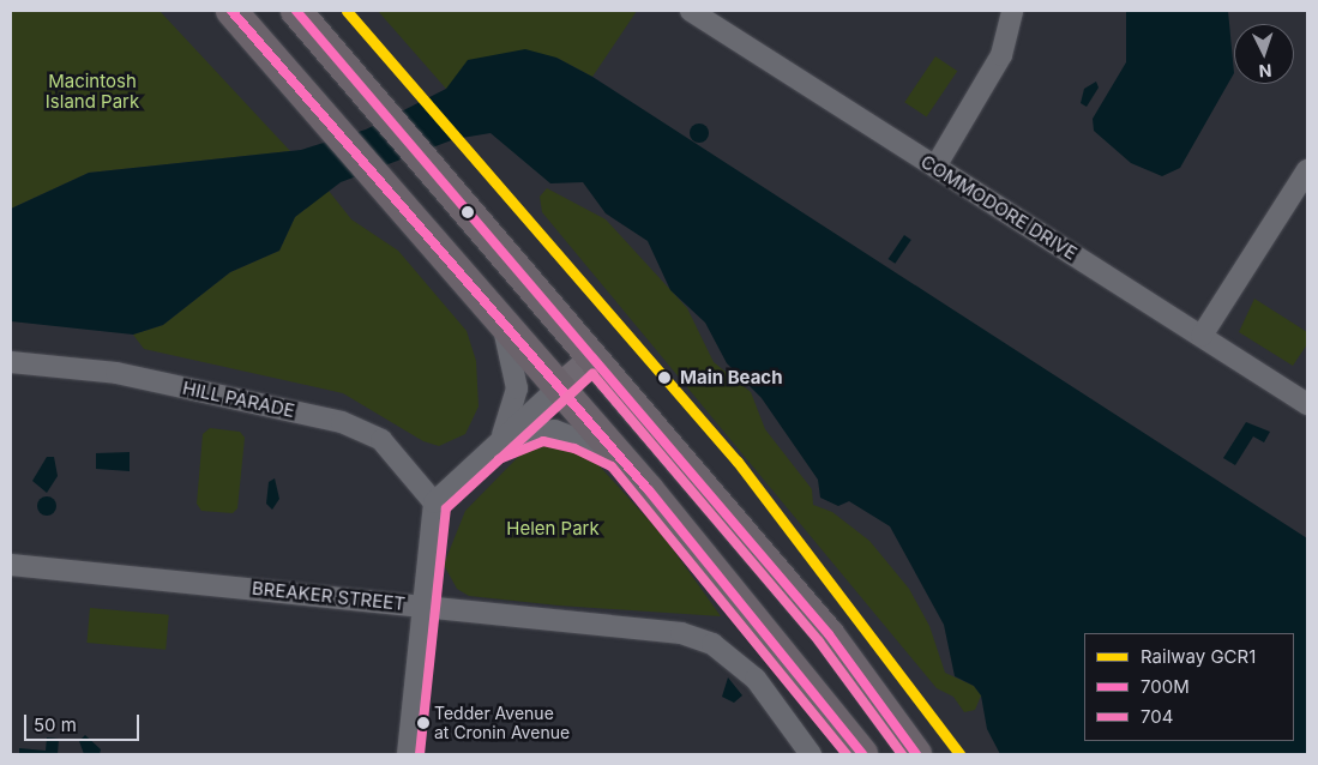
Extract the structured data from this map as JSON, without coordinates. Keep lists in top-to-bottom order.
{
  "streets": {
    "street": ["COMMODORE DRIVE", "HILL PARADE", "BREAKER STREET"]
  },
  "parks": ["Macintosh Island Park", "Helen Park"],
  "places": ["Main Beach", "Tedder Avenue at Cronin Avenue"],
  "lines": ["rail line GCR1", "transit line 700M", "transit line 704"],
  "legend": ["Railway GCR1", "700M", "704"],
  "scale_bar": "50 m",
  "north": "bottom"
}
